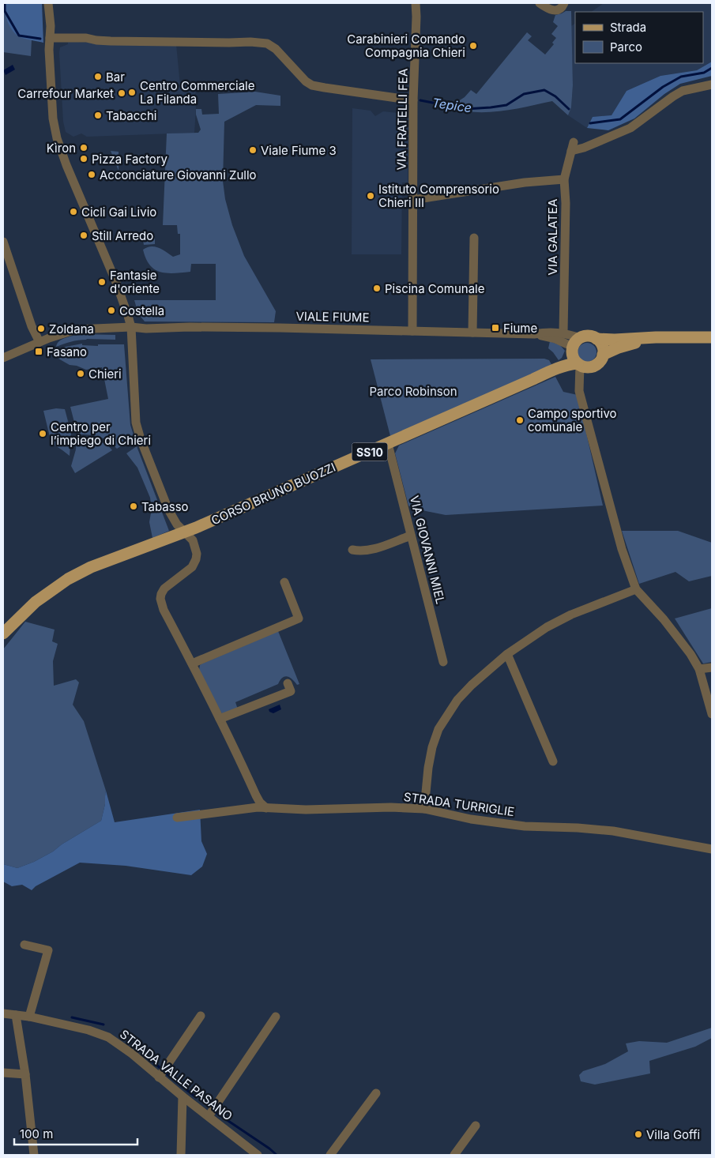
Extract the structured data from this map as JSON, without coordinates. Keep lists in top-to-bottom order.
{
  "streets": {
    "main road": ["SS10", "CORSO BRUNO BUOZZI"],
    "street": [
      "VIA FRATELLI FEA",
      "VIA GALATEA",
      "VIALE FIUME",
      "VIA GIOVANNI MIEL",
      "STRADA TURRIGLIE",
      "STRADA VALLE PASANO"
    ]
  },
  "crossings": [
    ["VIA FRATELLI FEA", "VIALE FIUME"],
    ["VIA GALATEA", "VIALE FIUME"],
    ["VIALE FIUME", "SS10"],
    ["VIALE FIUME", "CORSO BRUNO BUOZZI"],
    ["SS10", "CORSO BRUNO BUOZZI"],
    ["CORSO BRUNO BUOZZI", "VIA GIOVANNI MIEL"]
  ],
  "water": ["Tepice"],
  "parks": ["Parco Robinson"],
  "places": {
    "other": [
      "Carabinieri Comando Compagnia Chieri",
      "Bar",
      "Centro Commerciale La Filanda",
      "Carrefour Market",
      "Tabacchi",
      "Kìron",
      "Viale Fiume 3",
      "Pizza Factory",
      "Acconciature Giovanni Zullo",
      "Istituto Comprensorio Chieri III",
      "Cicli Gai Livio",
      "Still Arredo",
      "Fantasie d'oriente",
      "Piscina Comunale",
      "Costella",
      "Zoldana",
      "Chieri",
      "Campo sportivo comunale",
      "Centro per l’impiego di Chieri",
      "Tabasso",
      "Villa Goffi"
    ],
    "transit": ["Fiume", "Fasano"]
  },
  "legend": ["Strada", "Parco"],
  "scale_bar": "100 m"
}
